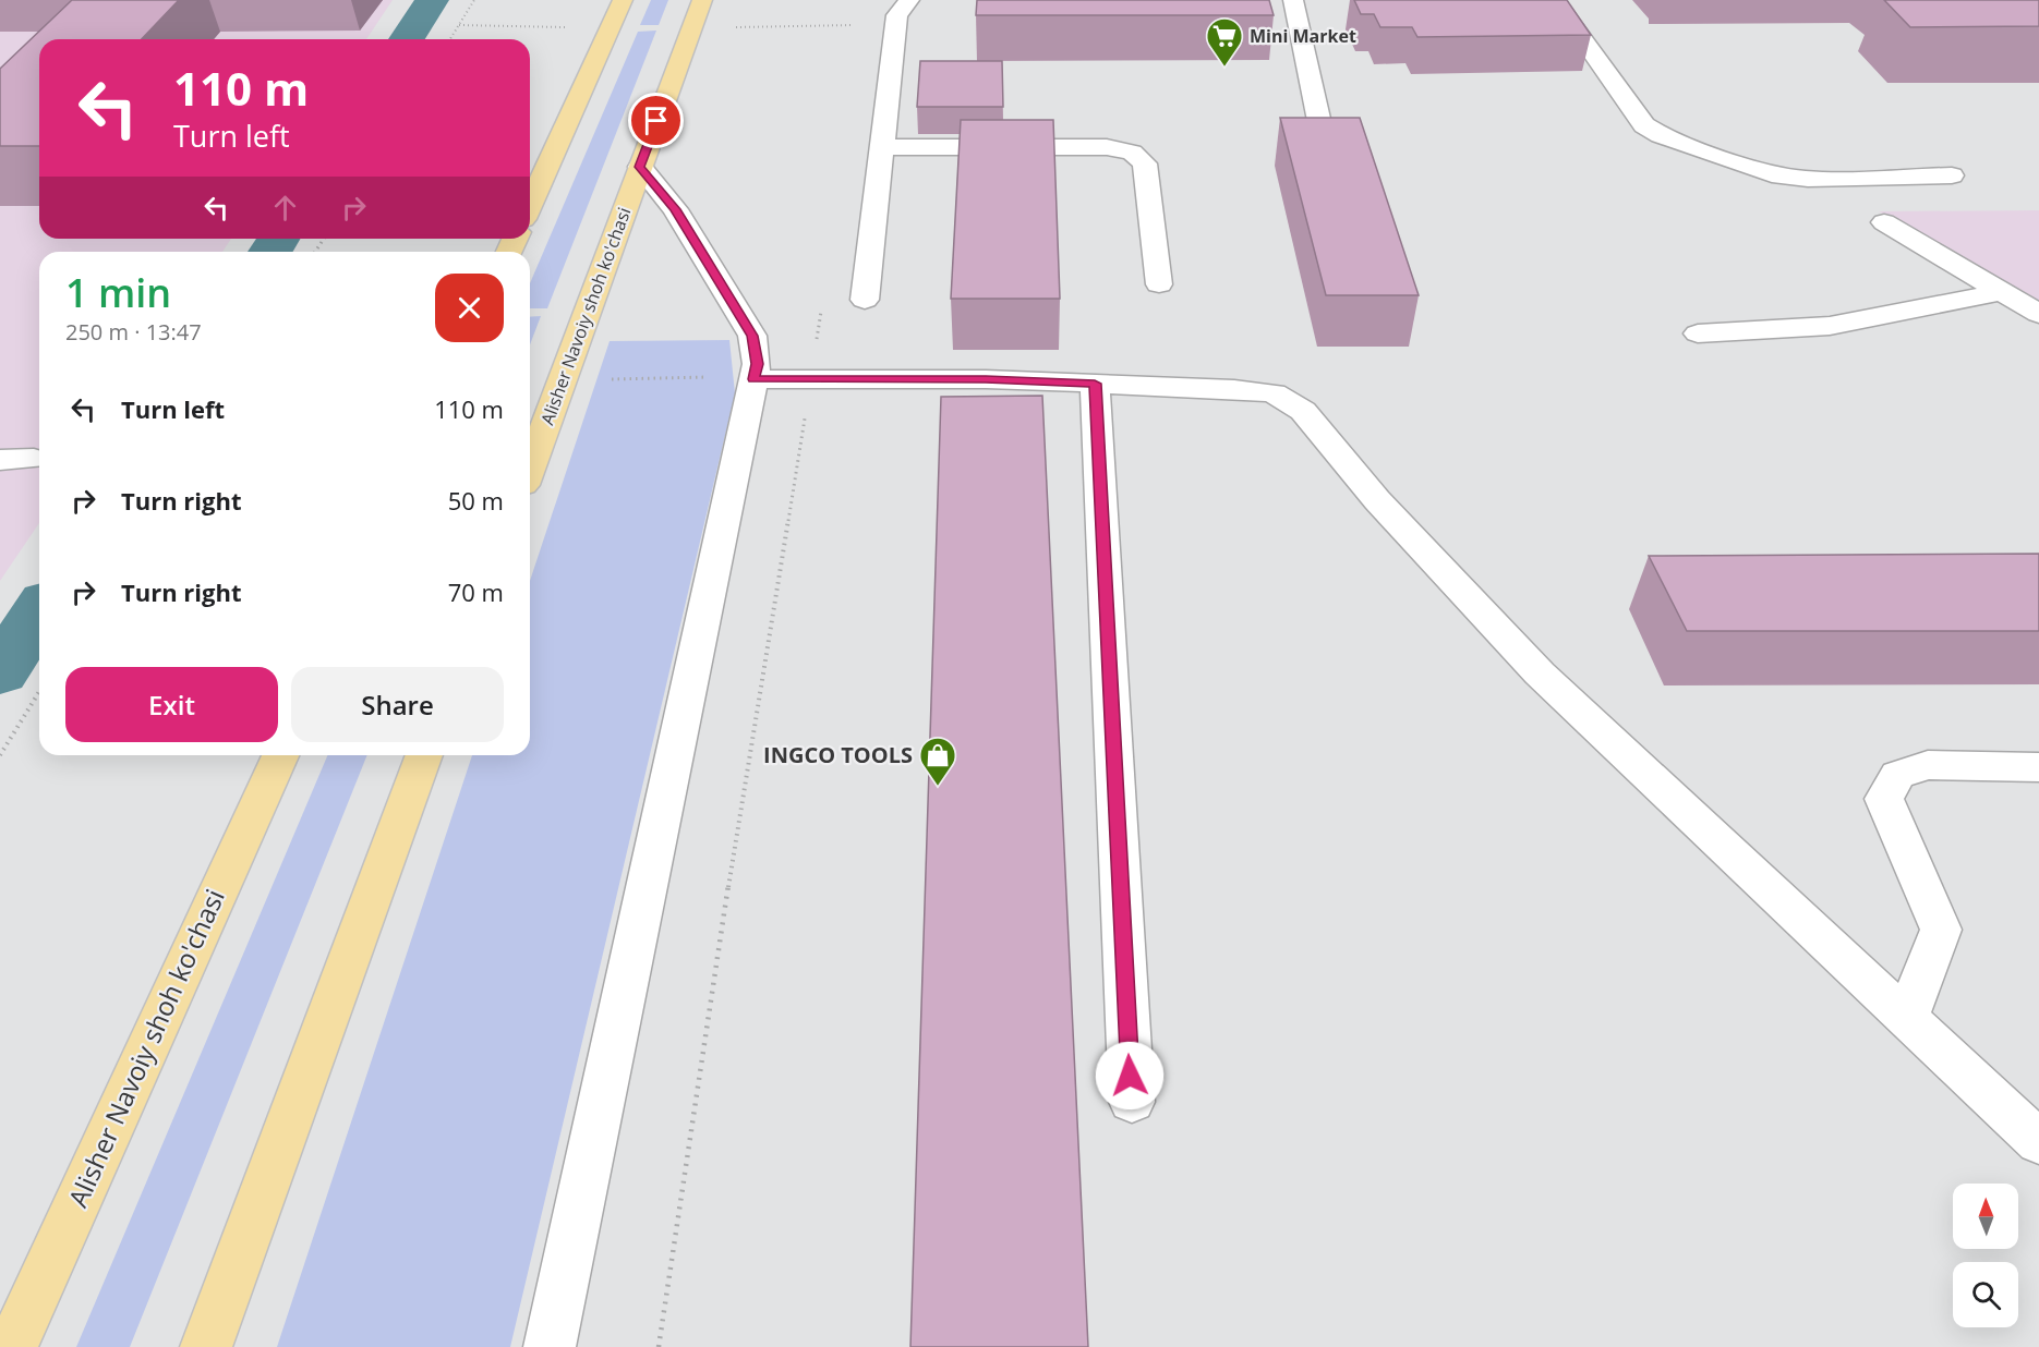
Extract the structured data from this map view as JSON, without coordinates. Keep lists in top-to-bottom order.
{
  "streets": {
    "main road": ["Alisher Navoiy shoh ko'chasi"]
  },
  "places": {
    "supermarket": ["Mini Market"],
    "shop": ["INGCO TOOLS"]
  },
  "north": "top",
  "page": {
    "turn": ["110 m", "Turn left"],
    "heading": ["1 min", "250 m · 13:47"],
    "list": [
      {
        "name": "Turn left",
        "value": "110 m"
      },
      {
        "name": "Turn right",
        "value": "50 m"
      },
      {
        "name": "Turn right",
        "value": "70 m"
      }
    ],
    "buttons": ["Exit", "Share"]
  }
}
